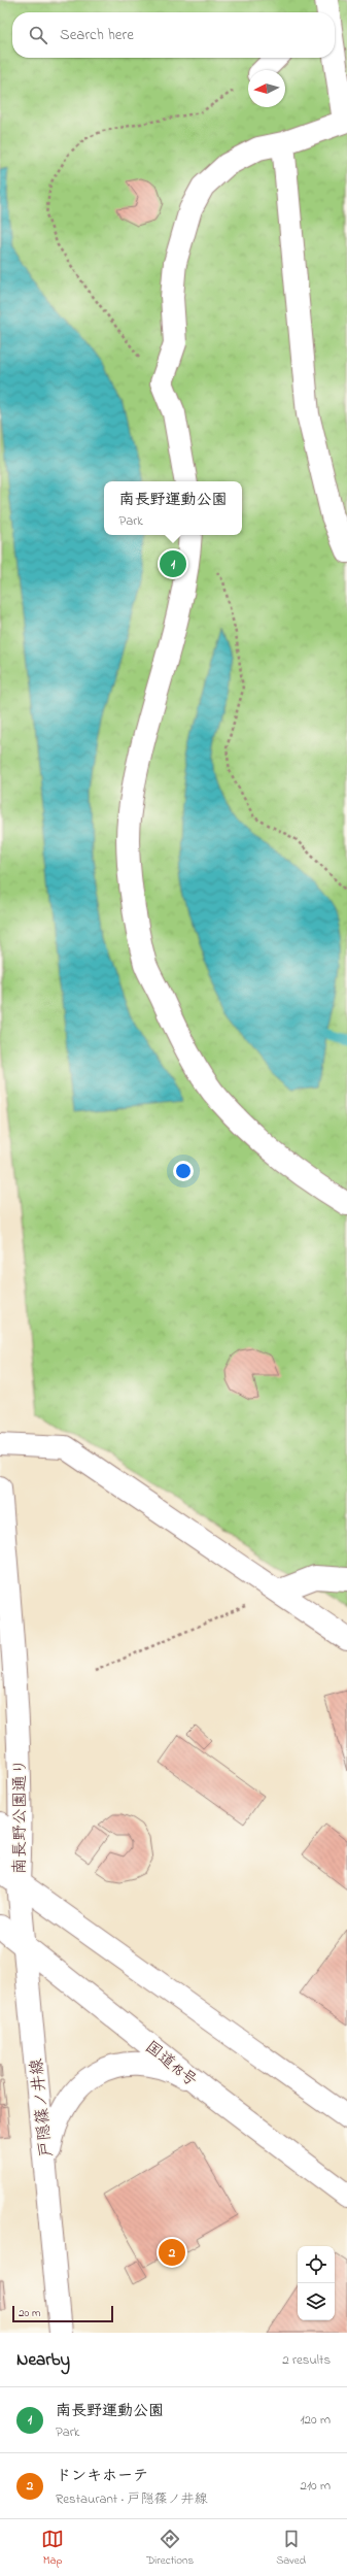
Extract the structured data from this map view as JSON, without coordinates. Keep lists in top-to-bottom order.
{
  "streets": {
    "main road": ["南長野公園通り", "国道18号", "戸隠篠ノ井線"]
  },
  "crossings": [
    ["南長野公園通り", "戸隠篠ノ井線"],
    ["国道18号", "戸隠篠ノ井線"]
  ],
  "scale_bar": "20 m",
  "north": "left",
  "page": {
    "search": "Search here",
    "popup": ["南長野運動公園", "Park"],
    "pins": ["1", "2"],
    "scale": "20 m",
    "heading": ["Nearby", "2 results"],
    "list": [
      {
        "mark": "1",
        "name": "南長野運動公園",
        "note": "Park",
        "value": "120 m"
      },
      {
        "mark": "2",
        "name": "ドンキホーテ",
        "note": "Restaurant · 戸隠篠ノ井線",
        "value": "210 m"
      }
    ],
    "nav": ["Map", "Directions", "Saved"]
  }
}
